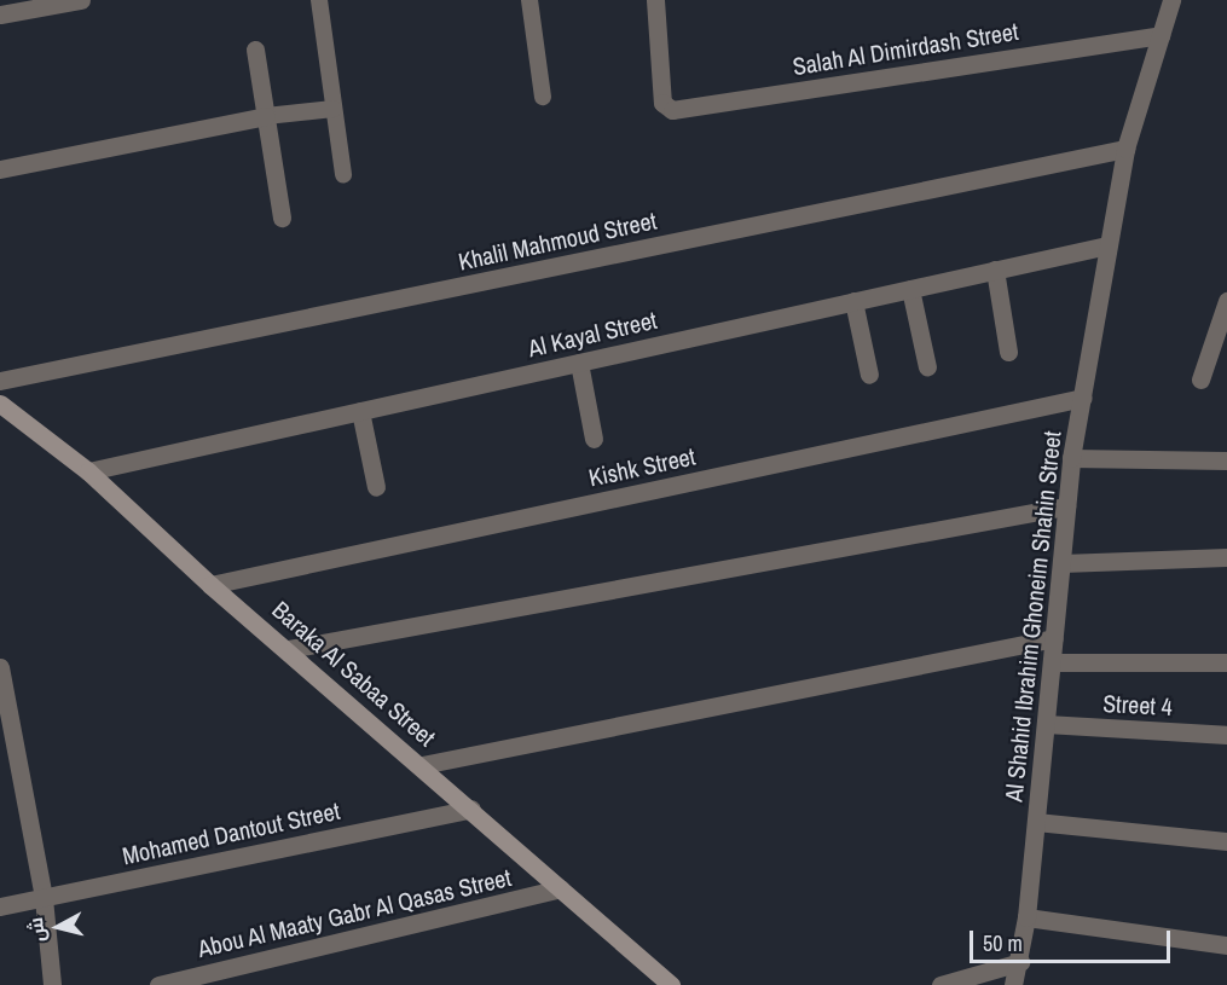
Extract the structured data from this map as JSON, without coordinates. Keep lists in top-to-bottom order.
{
  "streets": {
    "main road": ["Baraka Al Sabaa Street"],
    "street": [
      "Salah Al Dimirdash Street",
      "Khalil Mahmoud Street",
      "Al Kayal Street",
      "Kishk Street",
      "Al Shahid Ibrahim Ghoneim Shahin Street",
      "Street 4",
      "Mohamed Dantout Street",
      "Abou Al Maaty Gabr Al Qasas Street"
    ]
  },
  "crossings": [
    ["Salah Al Dimirdash Street", "Al Shahid Ibrahim Ghoneim Shahin Street"],
    ["Khalil Mahmoud Street", "Al Shahid Ibrahim Ghoneim Shahin Street"],
    ["Al Kayal Street", "Al Shahid Ibrahim Ghoneim Shahin Street"],
    ["Al Kayal Street", "Baraka Al Sabaa Street"],
    ["Kishk Street", "Al Shahid Ibrahim Ghoneim Shahin Street"],
    ["Kishk Street", "Baraka Al Sabaa Street"],
    ["Al Shahid Ibrahim Ghoneim Shahin Street", "Street 4"],
    ["Baraka Al Sabaa Street", "Mohamed Dantout Street"],
    ["Baraka Al Sabaa Street", "Abou Al Maaty Gabr Al Qasas Street"]
  ],
  "scale_bar": "50 m",
  "north": "left"
}
